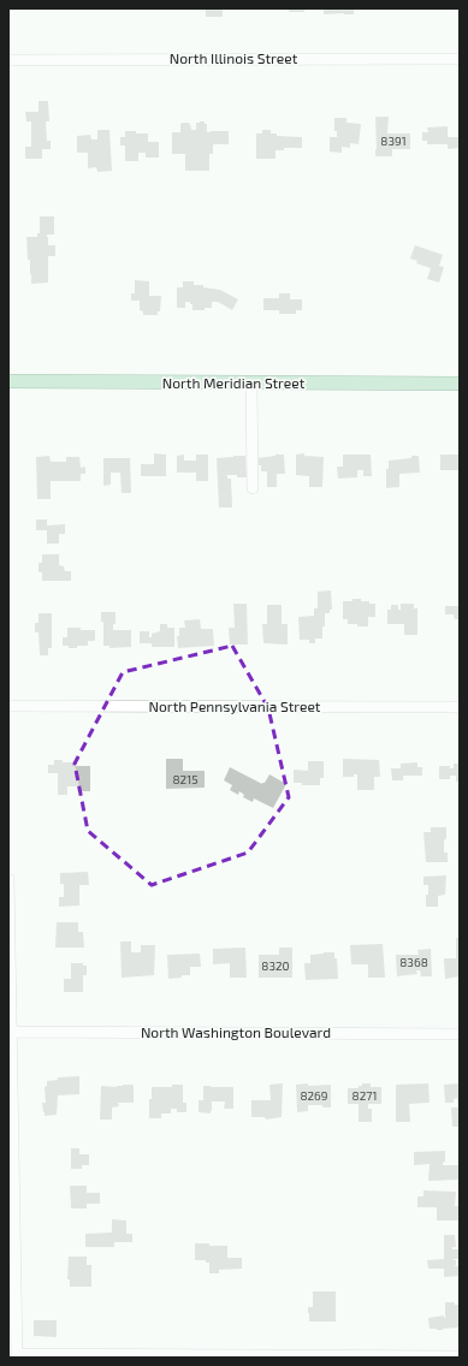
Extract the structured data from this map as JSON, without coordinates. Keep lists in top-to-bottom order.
{
  "streets": {
    "main road": ["North Meridian Street"],
    "street": ["North Illinois Street", "North Pennsylvania Street", "North Washington Boulevard"]
  },
  "house_numbers": [
    "8391",
    "8215",
    "8368",
    "8320",
    "8269",
    "8271"
  ]
}
